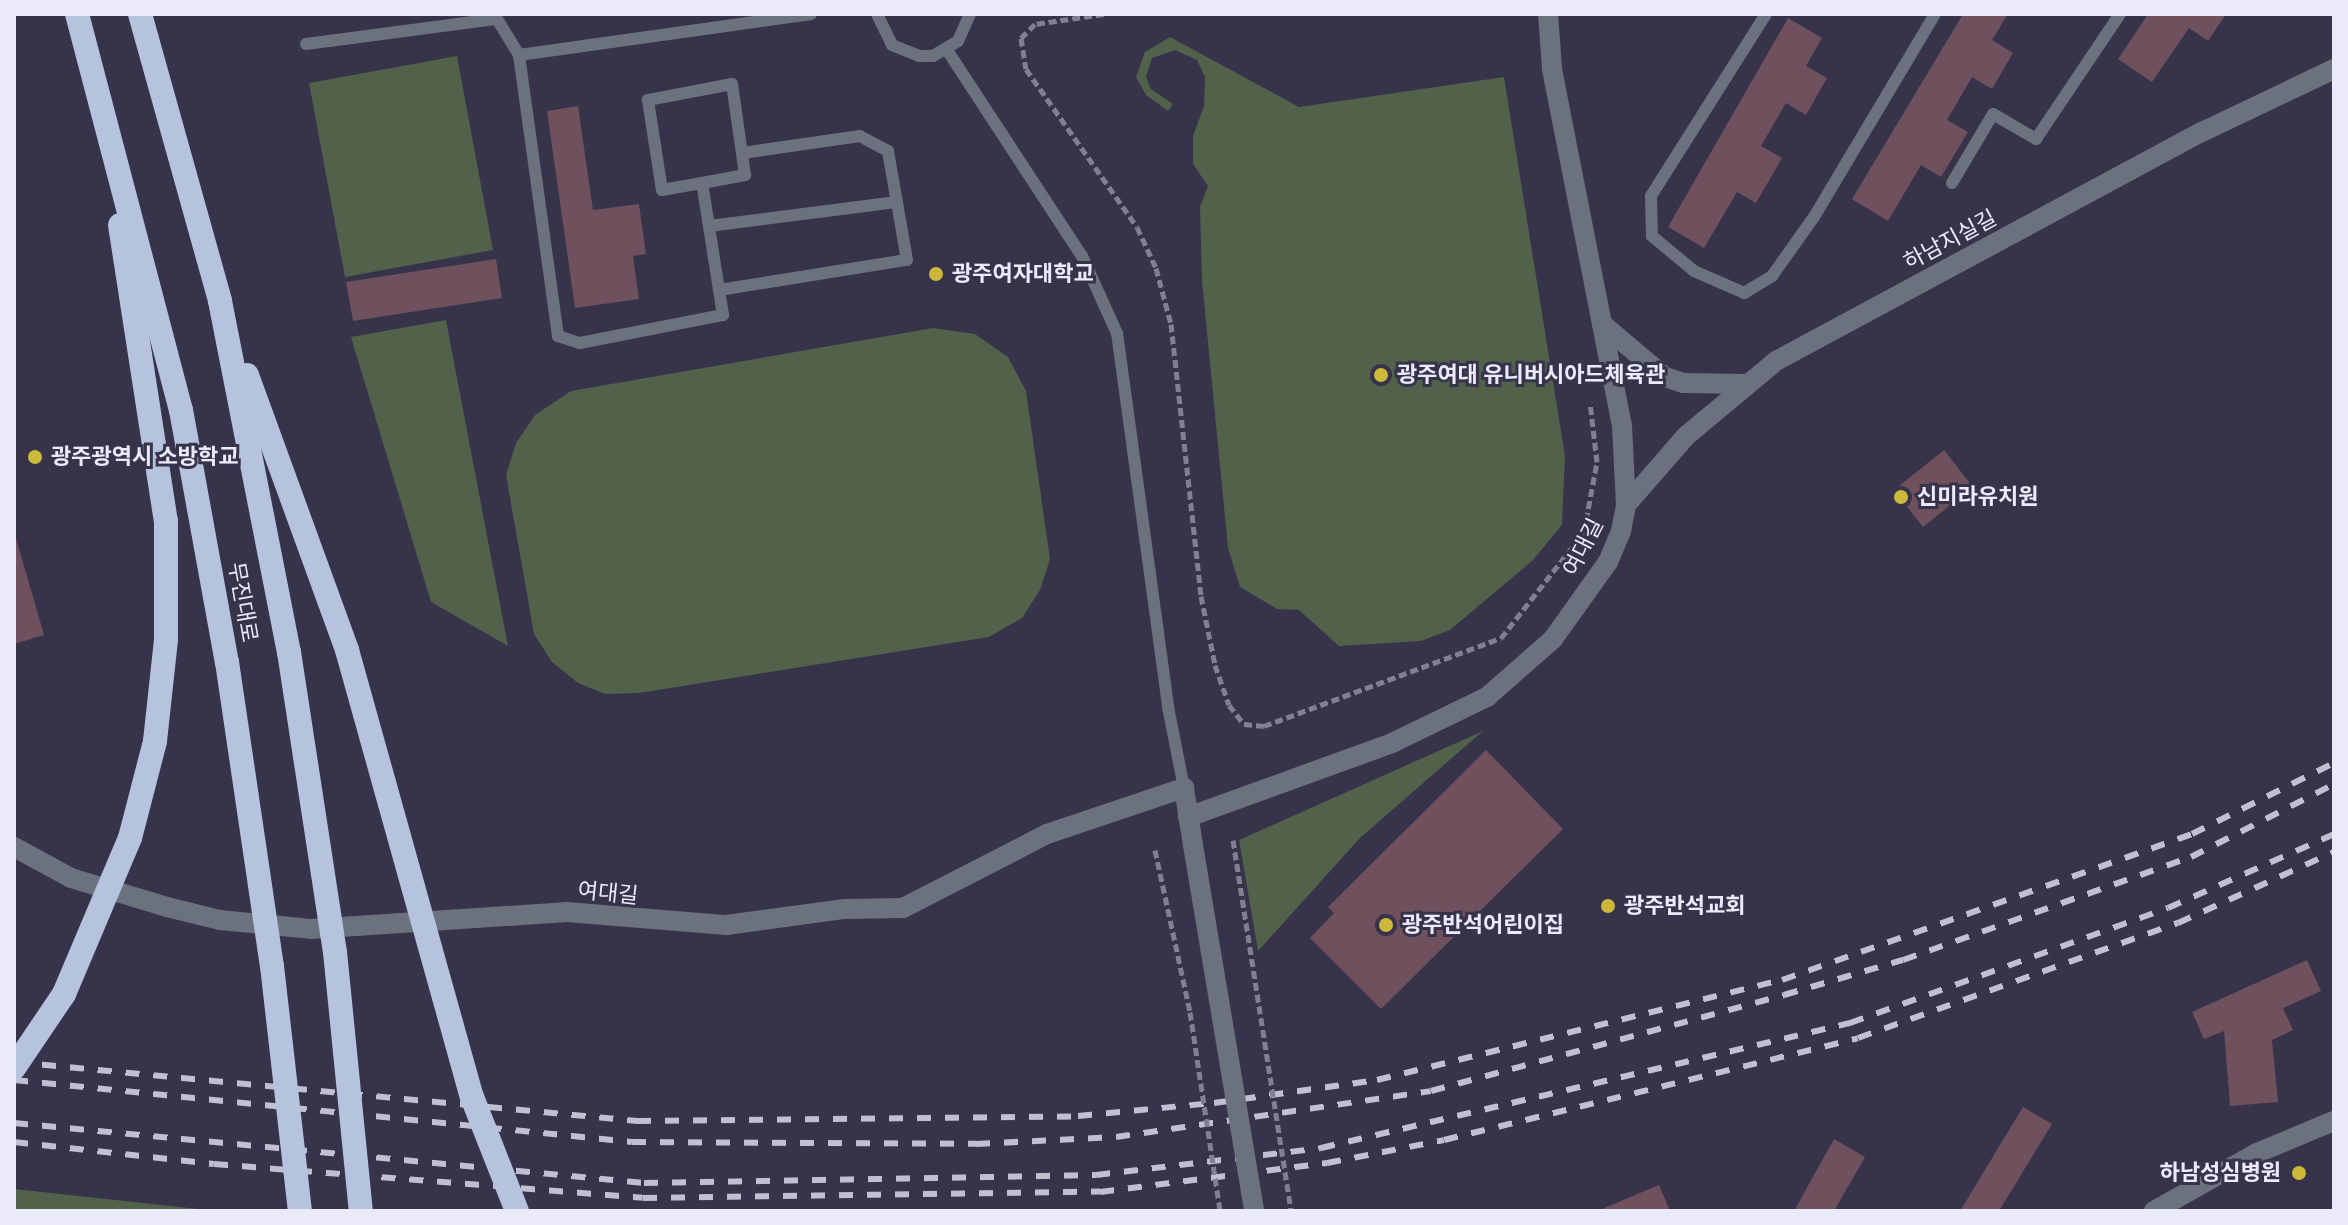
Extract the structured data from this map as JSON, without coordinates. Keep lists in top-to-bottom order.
{
  "streets": {
    "highway": ["무진대로"],
    "street": ["하남지실길", "여대길"]
  },
  "crossings": [
    ["하남지실길", "여대길"]
  ],
  "places": [
    "광주여자대학교",
    "광주여대 유니버시아드체육관",
    "광주광역시 소방학교",
    "신미라유치원",
    "광주반석교회",
    "광주반석어린이집",
    "하남성심병원"
  ]
}
